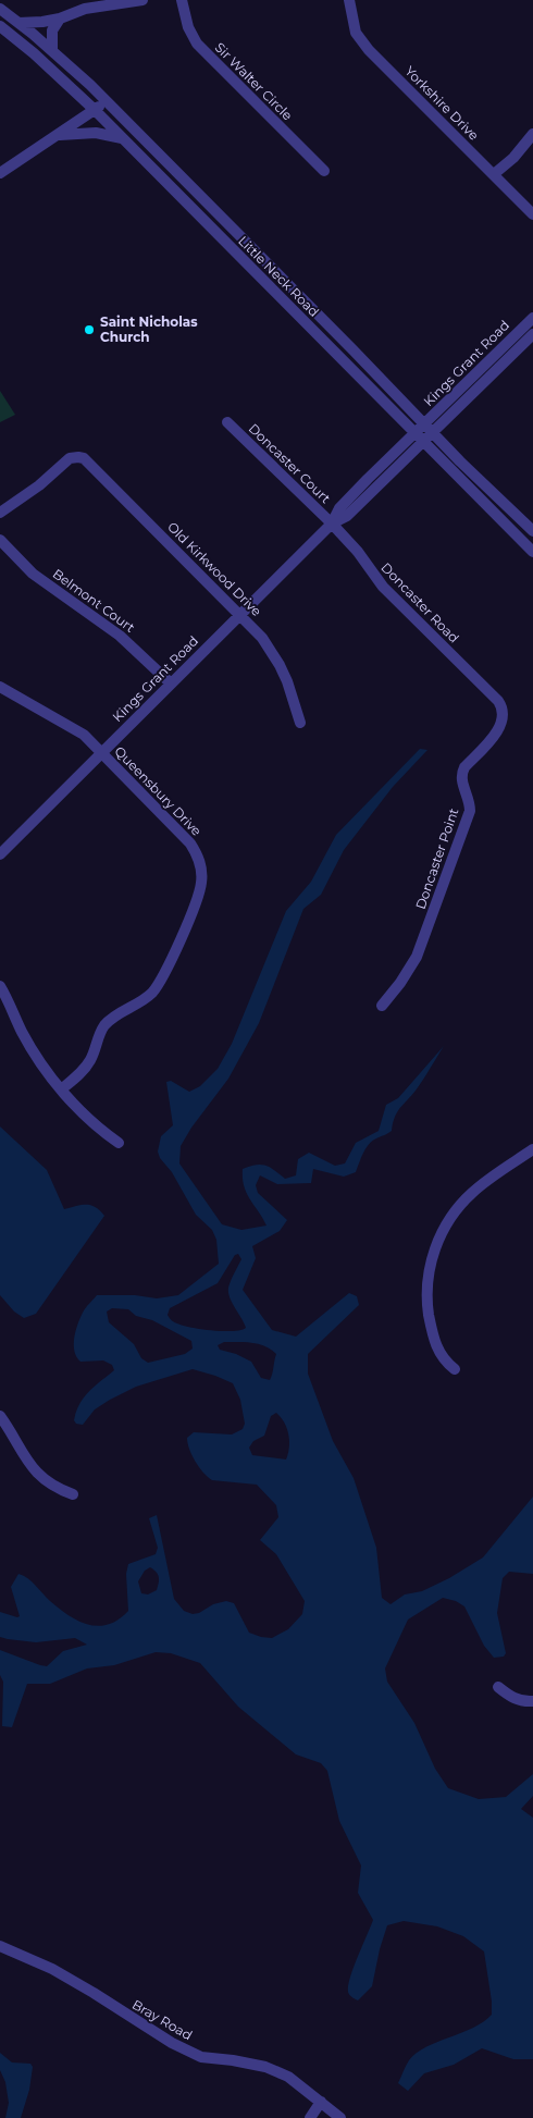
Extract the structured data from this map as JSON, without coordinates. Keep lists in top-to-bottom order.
{
  "streets": {
    "street": [
      "Sir Walter Circle",
      "Yorkshire Drive",
      "Little Neck Road",
      "Kings Grant Road",
      "Doncaster Court",
      "Old Kirkwood Drive",
      "Belmont Court",
      "Doncaster Road",
      "Queensbury Drive",
      "Doncaster Point",
      "Bray Road"
    ]
  },
  "crossings": [
    ["Little Neck Road", "Kings Grant Road"],
    ["Kings Grant Road", "Doncaster Court"],
    ["Kings Grant Road", "Old Kirkwood Drive"],
    ["Kings Grant Road", "Belmont Court"],
    ["Kings Grant Road", "Doncaster Road"],
    ["Kings Grant Road", "Queensbury Drive"],
    ["Doncaster Court", "Doncaster Road"],
    ["Doncaster Road", "Doncaster Point"]
  ],
  "places": ["Saint Nicholas Church"]
}
